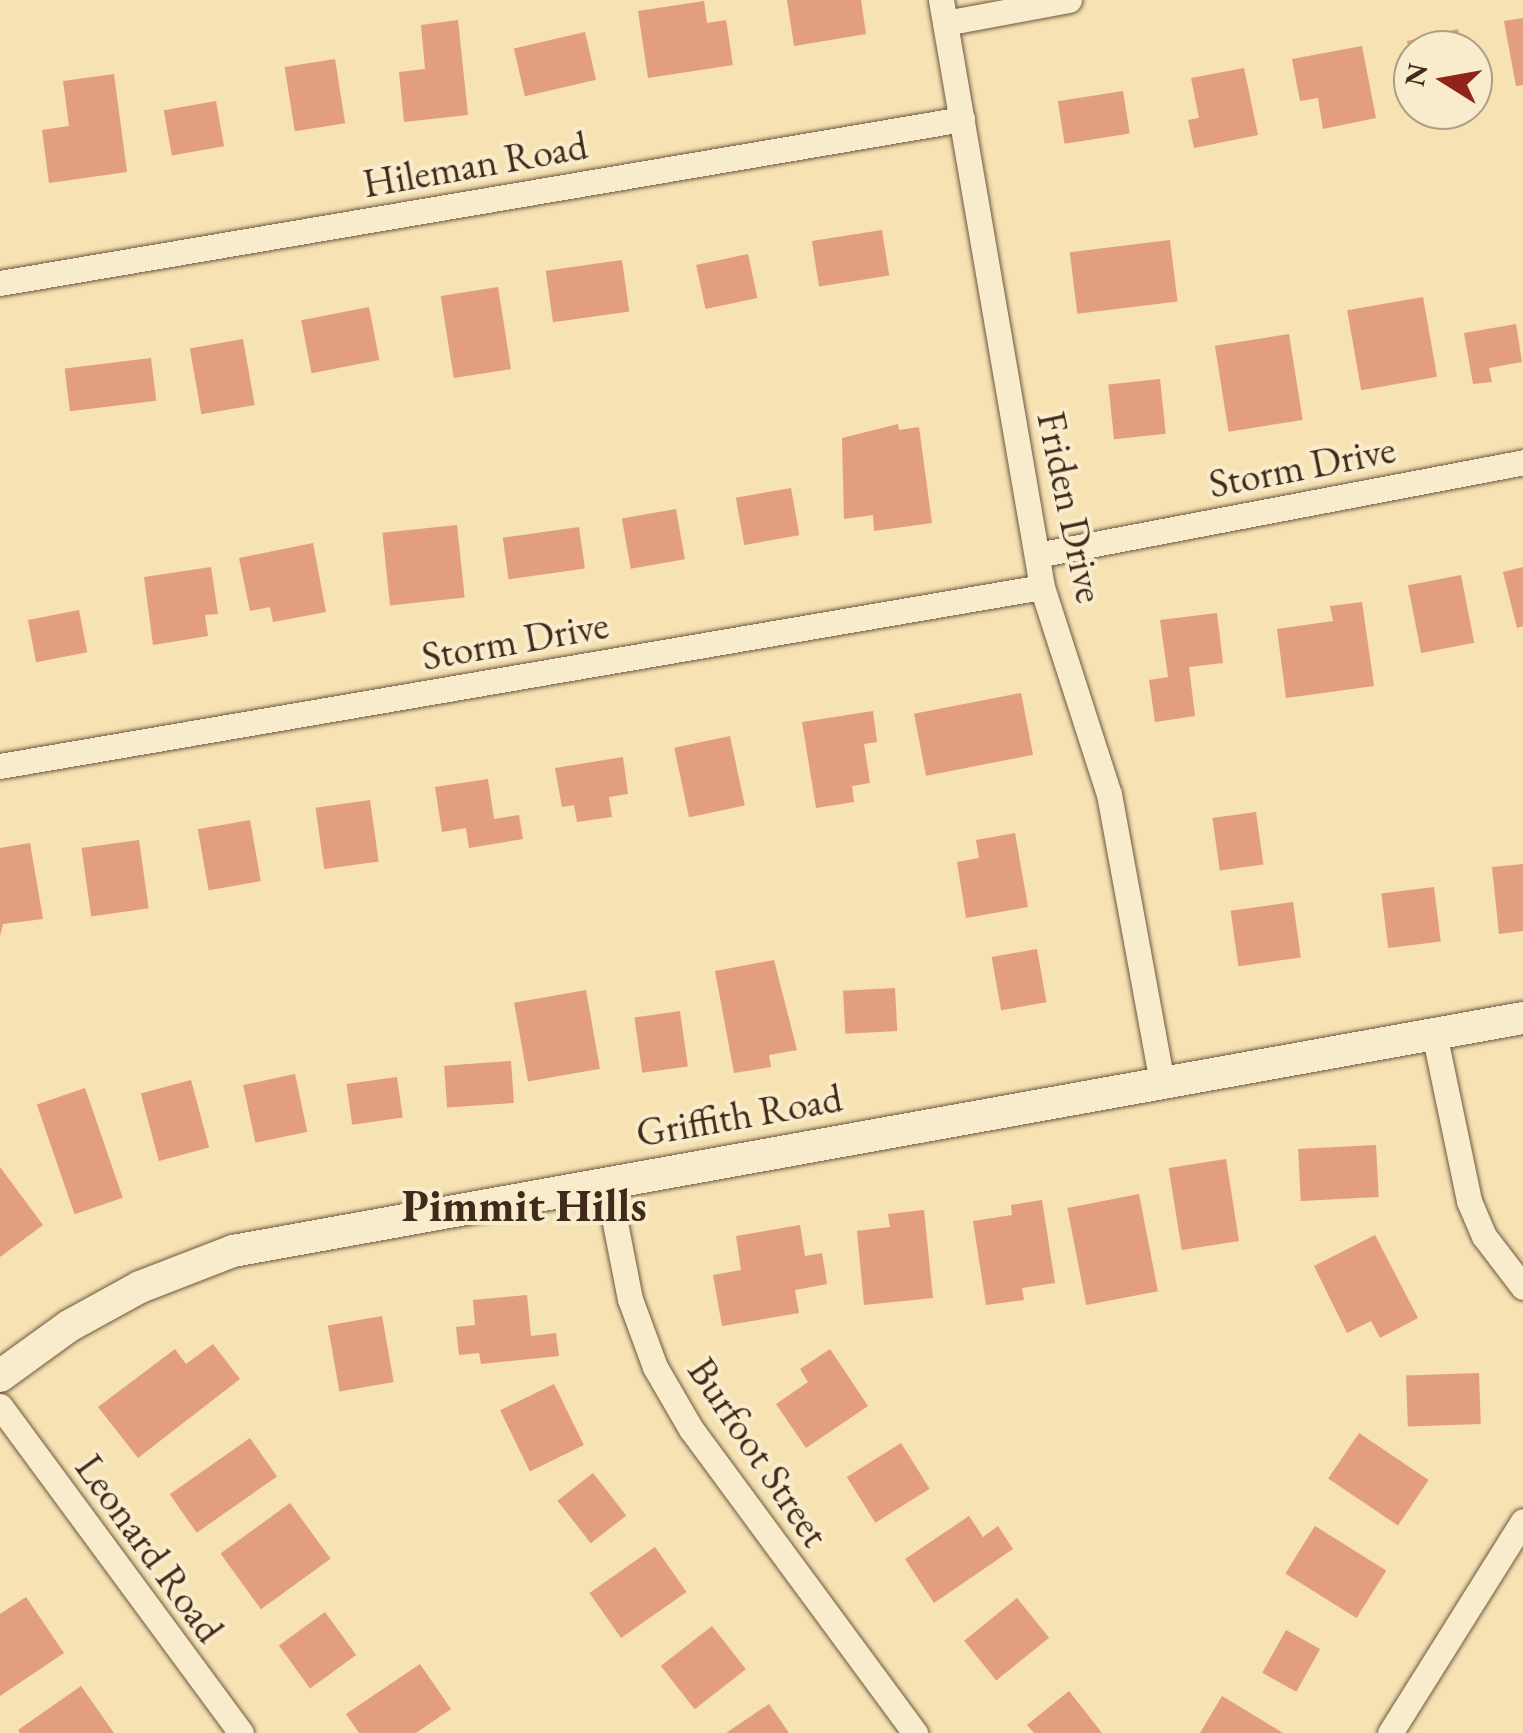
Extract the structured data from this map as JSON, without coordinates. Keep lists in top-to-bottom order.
{
  "streets": {
    "street": [
      "Hileman Road",
      "Storm Drive",
      "Friden Drive",
      "Griffith Road",
      "Burfoot Street",
      "Leonard Road"
    ]
  },
  "crossings": [
    ["Hileman Road", "Friden Drive"],
    ["Storm Drive", "Friden Drive"],
    ["Friden Drive", "Griffith Road"],
    ["Griffith Road", "Burfoot Street"]
  ],
  "districts": ["Pimmit Hills"],
  "north": "left"
}
